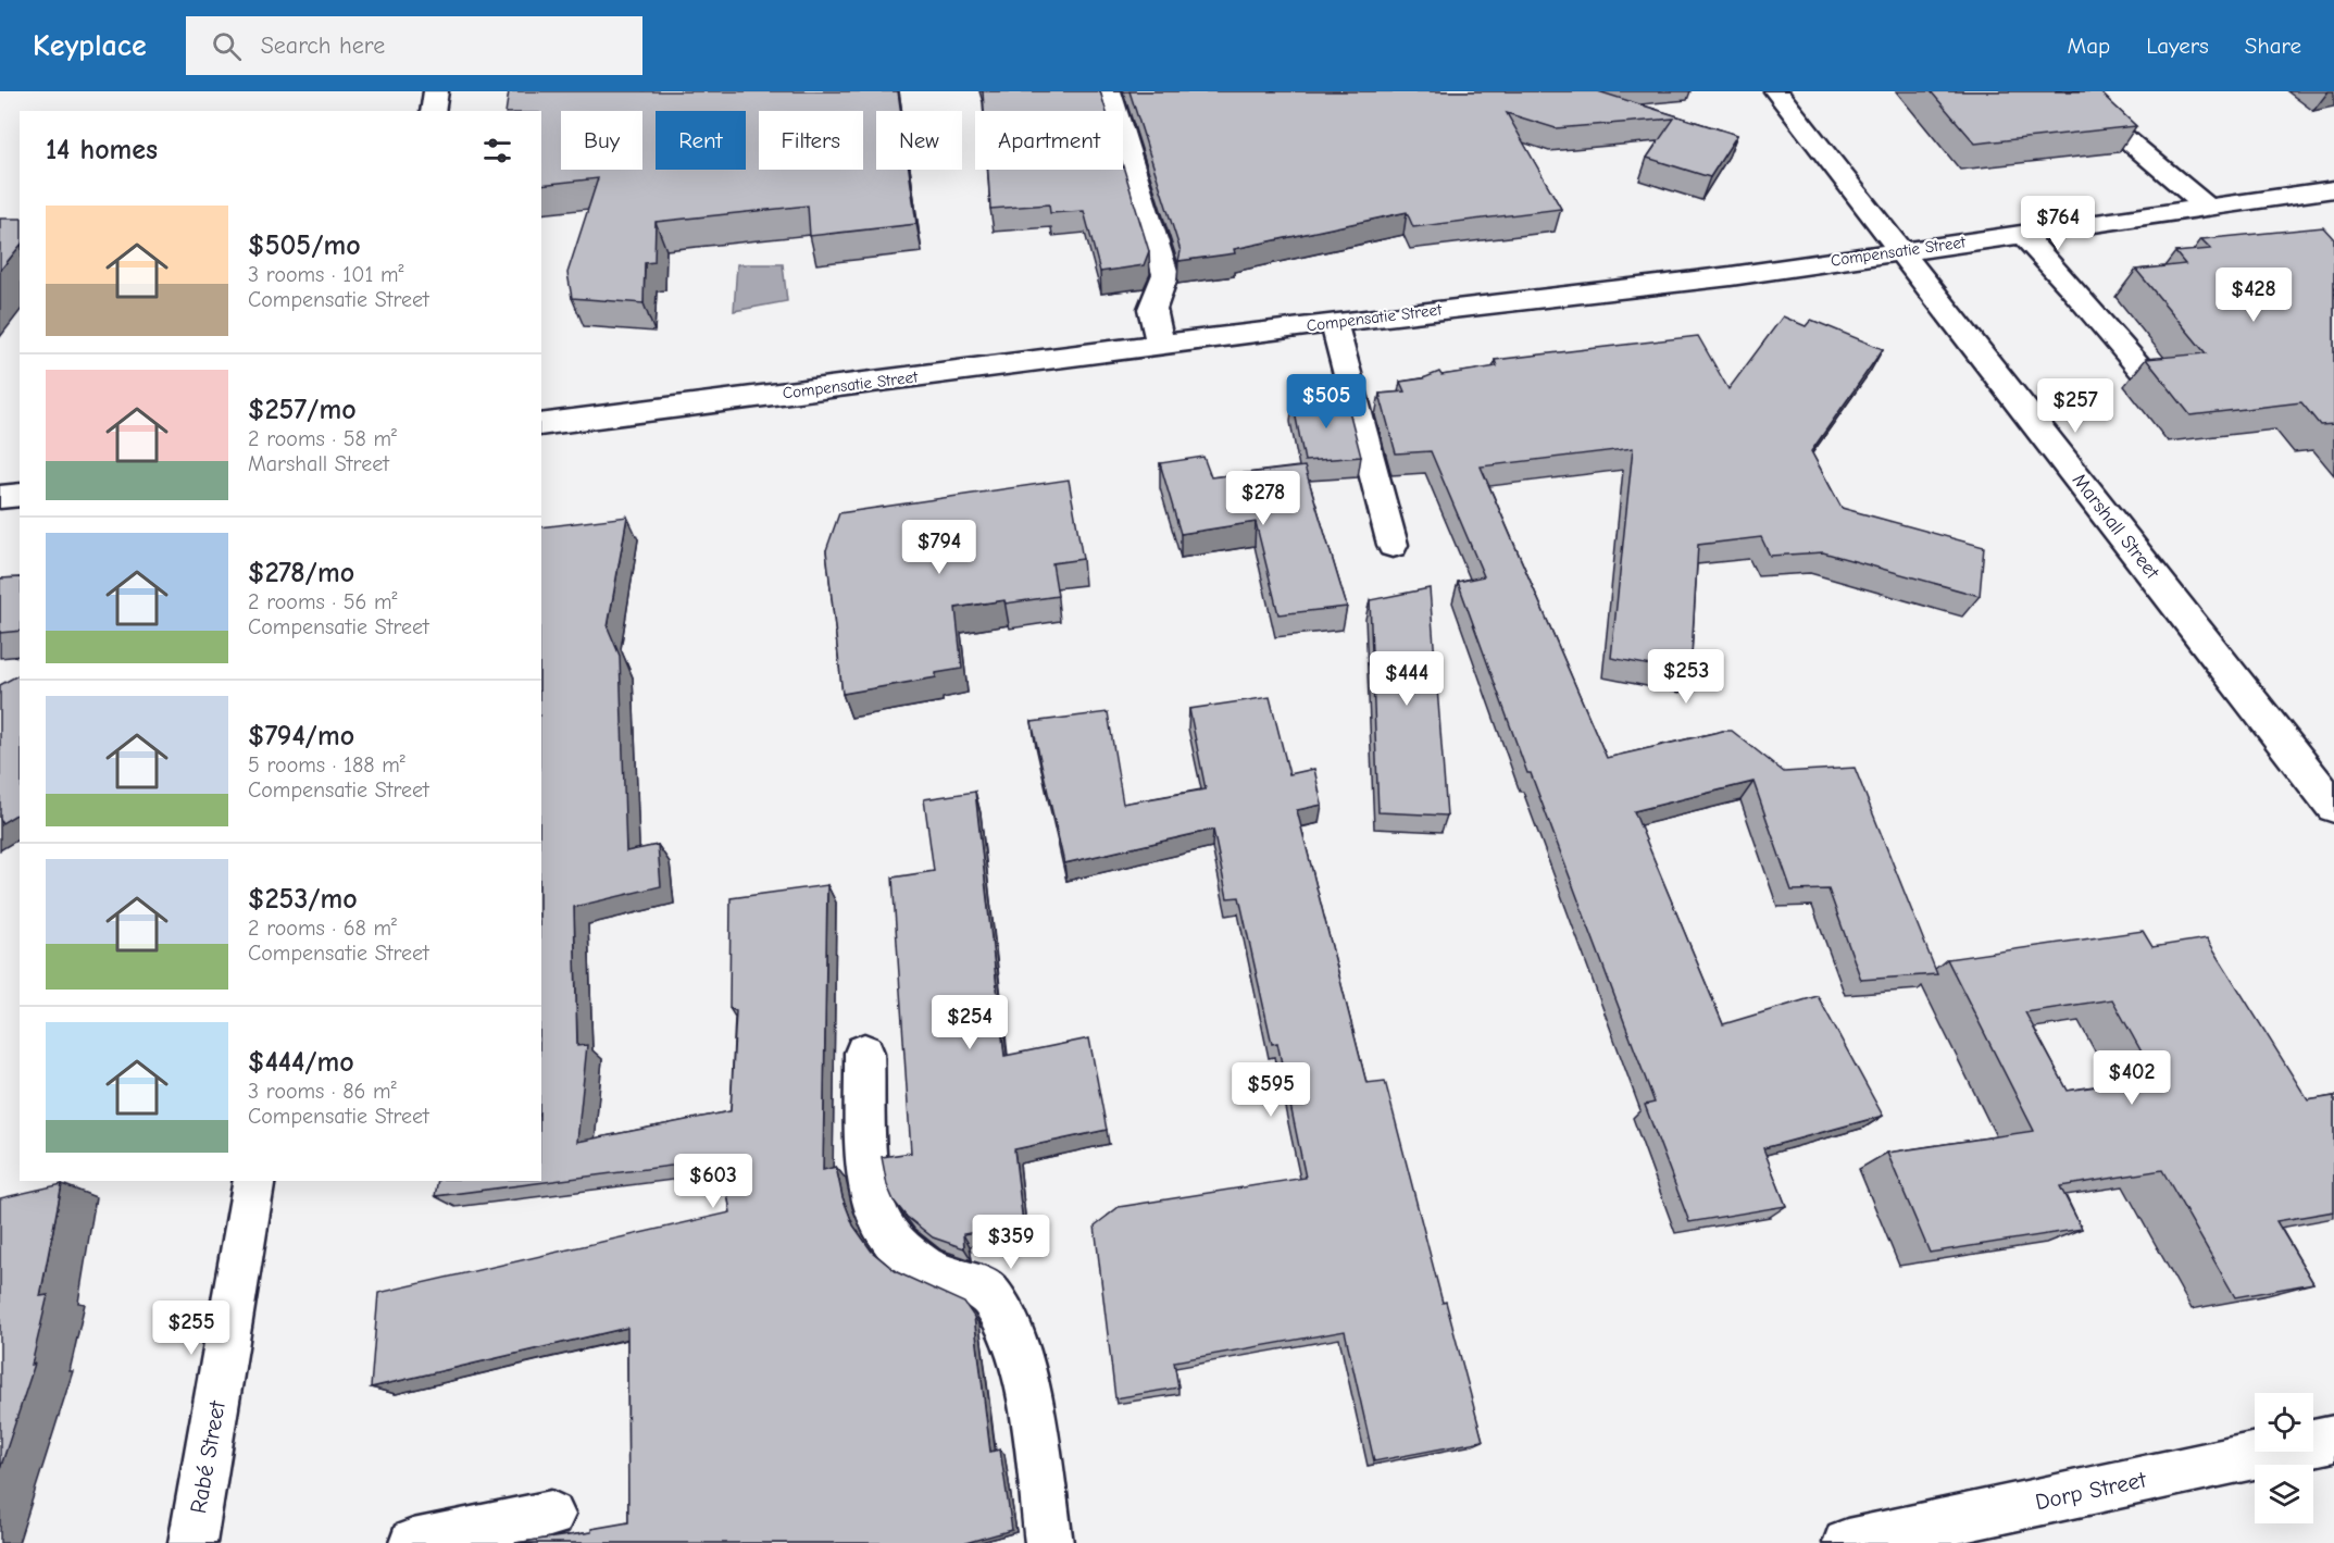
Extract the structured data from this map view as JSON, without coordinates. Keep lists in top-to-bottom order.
{
  "streets": {
    "street": [
      "Compensatie Street",
      "Marshall Street",
      "Rabé Street",
      "Dorp Street"
    ]
  },
  "crossings": [
    ["Compensatie Street", "Marshall Street"]
  ],
  "page": {
    "header": "Keyplace",
    "search": "Search here",
    "nav": ["Map", "Layers", "Share"],
    "chip": [
      "Buy",
      "Rent",
      "Filters",
      "New",
      "Apartment"
    ],
    "heading": "14 homes",
    "list": [
      {
        "name": "$505/mo",
        "note": "3 rooms · 101 m² · Compensatie Street"
      },
      {
        "name": "$257/mo",
        "note": "2 rooms · 58 m² · Marshall Street"
      },
      {
        "name": "$278/mo",
        "note": "2 rooms · 56 m² · Compensatie Street"
      },
      {
        "name": "$794/mo",
        "note": "5 rooms · 188 m² · Compensatie Street"
      },
      {
        "name": "$253/mo",
        "note": "2 rooms · 68 m² · Compensatie Street"
      },
      {
        "name": "$444/mo",
        "note": "3 rooms · 86 m² · Compensatie Street"
      }
    ],
    "price": [
      "$764",
      "$428",
      "$505",
      "$257",
      "$278",
      "$794",
      "$253",
      "$444",
      "$254",
      "$402",
      "$595",
      "$603",
      "$359",
      "$255"
    ]
  }
}
